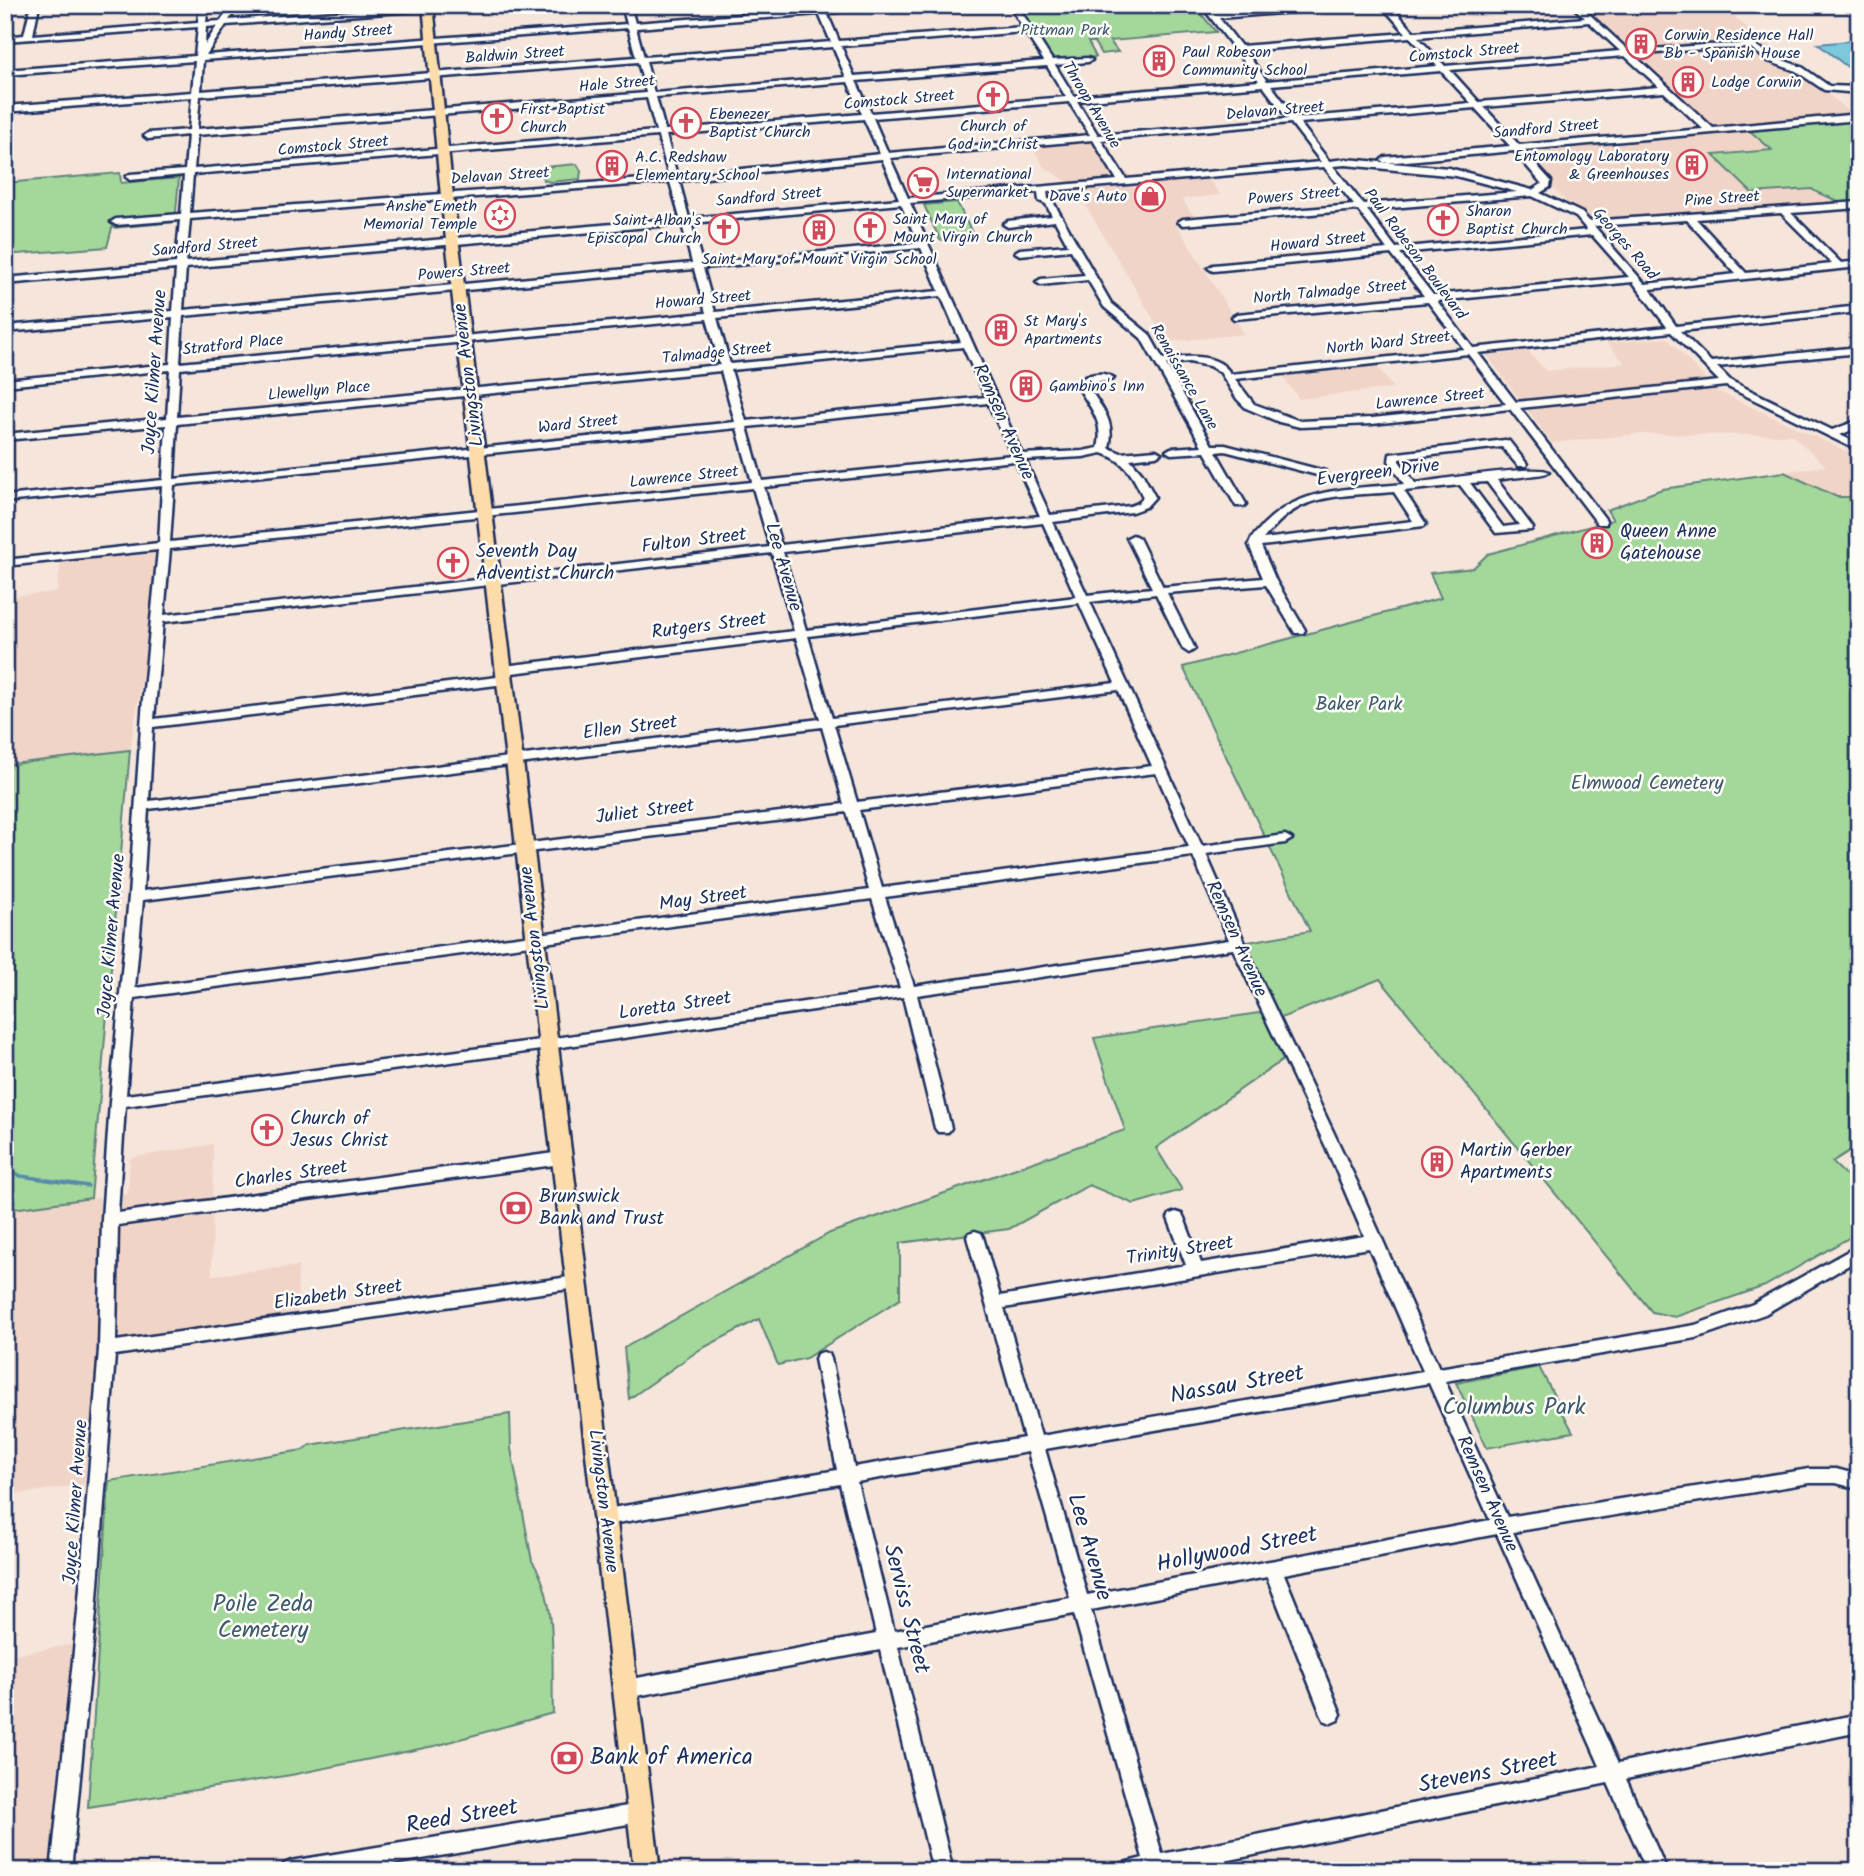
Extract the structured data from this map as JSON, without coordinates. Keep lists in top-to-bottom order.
{
  "streets": {
    "main road": ["Livingston Avenue"],
    "street": [
      "Handy Street",
      "Comstock Street",
      "Baldwin Street",
      "Hale Street",
      "Throop Avenue",
      "Delavan Street",
      "Sandford Street",
      "Powers Street",
      "Pine Street",
      "Howard Street",
      "Georges Road",
      "Paul Robeson Boulevard",
      "North Talmadge Street",
      "North Ward Street",
      "Stratford Place",
      "Talmadge Street",
      "Joyce Kilmer Avenue",
      "Renaissance Lane",
      "Llewellyn Place",
      "Lawrence Street",
      "Remsen Avenue",
      "Ward Street",
      "Evergreen Drive",
      "Fulton Street",
      "Lee Avenue",
      "Rutgers Street",
      "Ellen Street",
      "Juliet Street",
      "May Street",
      "Loretta Street",
      "Charles Street",
      "Trinity Street",
      "Elizabeth Street",
      "Nassau Street",
      "Hollywood Street",
      "Serviss Street",
      "Stevens Street",
      "Reed Street"
    ]
  },
  "crossings": [
    ["Handy Street", "Joyce Kilmer Avenue"],
    ["Handy Street", "Livingston Avenue"],
    ["Handy Street", "Remsen Avenue"],
    ["Handy Street", "Lee Avenue"],
    ["Comstock Street", "Throop Avenue"],
    ["Comstock Street", "Paul Robeson Boulevard"],
    ["Comstock Street", "Joyce Kilmer Avenue"],
    ["Comstock Street", "Livingston Avenue"],
    ["Comstock Street", "Remsen Avenue"],
    ["Comstock Street", "Lee Avenue"],
    ["Baldwin Street", "Throop Avenue"],
    ["Baldwin Street", "Joyce Kilmer Avenue"],
    ["Baldwin Street", "Livingston Avenue"],
    ["Baldwin Street", "Remsen Avenue"],
    ["Baldwin Street", "Lee Avenue"],
    ["Hale Street", "Throop Avenue"],
    ["Hale Street", "Joyce Kilmer Avenue"],
    ["Hale Street", "Livingston Avenue"],
    ["Hale Street", "Remsen Avenue"],
    ["Hale Street", "Lee Avenue"],
    ["Throop Avenue", "Delavan Street"],
    ["Throop Avenue", "Sandford Street"],
    ["Delavan Street", "Paul Robeson Boulevard"],
    ["Delavan Street", "Joyce Kilmer Avenue"],
    ["Delavan Street", "Livingston Avenue"],
    ["Delavan Street", "Remsen Avenue"],
    ["Delavan Street", "Lee Avenue"],
    ["Sandford Street", "Georges Road"],
    ["Sandford Street", "Paul Robeson Boulevard"],
    ["Sandford Street", "Joyce Kilmer Avenue"],
    ["Sandford Street", "Livingston Avenue"],
    ["Sandford Street", "Renaissance Lane"],
    ["Sandford Street", "Remsen Avenue"],
    ["Sandford Street", "Lee Avenue"],
    ["Powers Street", "Georges Road"],
    ["Powers Street", "Paul Robeson Boulevard"],
    ["Powers Street", "Joyce Kilmer Avenue"],
    ["Powers Street", "Livingston Avenue"],
    ["Powers Street", "Remsen Avenue"],
    ["Powers Street", "Lee Avenue"],
    ["Pine Street", "Howard Street"],
    ["Pine Street", "Georges Road"],
    ["Howard Street", "Georges Road"],
    ["Howard Street", "Paul Robeson Boulevard"],
    ["Howard Street", "Stratford Place"],
    ["Howard Street", "Livingston Avenue"],
    ["Howard Street", "Remsen Avenue"],
    ["Howard Street", "Lee Avenue"],
    ["Georges Road", "Paul Robeson Boulevard"],
    ["Georges Road", "North Talmadge Street"],
    ["Georges Road", "North Ward Street"],
    ["Georges Road", "Lawrence Street"],
    ["Paul Robeson Boulevard", "North Talmadge Street"],
    ["Paul Robeson Boulevard", "North Ward Street"],
    ["Paul Robeson Boulevard", "Lawrence Street"],
    ["Paul Robeson Boulevard", "Evergreen Drive"],
    ["North Ward Street", "Lawrence Street"],
    ["Stratford Place", "Joyce Kilmer Avenue"],
    ["Stratford Place", "Livingston Avenue"],
    ["Talmadge Street", "Livingston Avenue"],
    ["Talmadge Street", "Llewellyn Place"],
    ["Talmadge Street", "Remsen Avenue"],
    ["Talmadge Street", "Lee Avenue"],
    ["Joyce Kilmer Avenue", "Llewellyn Place"],
    ["Joyce Kilmer Avenue", "Lawrence Street"],
    ["Joyce Kilmer Avenue", "Ward Street"],
    ["Joyce Kilmer Avenue", "Fulton Street"],
    ["Joyce Kilmer Avenue", "Rutgers Street"],
    ["Joyce Kilmer Avenue", "Ellen Street"],
    ["Joyce Kilmer Avenue", "Juliet Street"],
    ["Joyce Kilmer Avenue", "May Street"],
    ["Joyce Kilmer Avenue", "Loretta Street"],
    ["Joyce Kilmer Avenue", "Charles Street"],
    ["Joyce Kilmer Avenue", "Elizabeth Street"],
    ["Livingston Avenue", "Llewellyn Place"],
    ["Livingston Avenue", "Lawrence Street"],
    ["Livingston Avenue", "Ward Street"],
    ["Livingston Avenue", "Fulton Street"],
    ["Livingston Avenue", "Rutgers Street"],
    ["Livingston Avenue", "Ellen Street"],
    ["Livingston Avenue", "Juliet Street"],
    ["Livingston Avenue", "May Street"],
    ["Livingston Avenue", "Loretta Street"],
    ["Livingston Avenue", "Charles Street"],
    ["Livingston Avenue", "Elizabeth Street"],
    ["Livingston Avenue", "Nassau Street"],
    ["Livingston Avenue", "Hollywood Street"],
    ["Livingston Avenue", "Reed Street"],
    ["Renaissance Lane", "Lawrence Street"],
    ["Lawrence Street", "Remsen Avenue"],
    ["Lawrence Street", "Lee Avenue"],
    ["Remsen Avenue", "Ward Street"],
    ["Remsen Avenue", "Fulton Street"],
    ["Remsen Avenue", "Rutgers Street"],
    ["Remsen Avenue", "Ellen Street"],
    ["Remsen Avenue", "Juliet Street"],
    ["Remsen Avenue", "May Street"],
    ["Remsen Avenue", "Loretta Street"],
    ["Remsen Avenue", "Trinity Street"],
    ["Remsen Avenue", "Nassau Street"],
    ["Remsen Avenue", "Hollywood Street"],
    ["Remsen Avenue", "Stevens Street"],
    ["Ward Street", "Lee Avenue"],
    ["Fulton Street", "Lee Avenue"],
    ["Lee Avenue", "Rutgers Street"],
    ["Lee Avenue", "Ellen Street"],
    ["Lee Avenue", "Juliet Street"],
    ["Lee Avenue", "May Street"],
    ["Lee Avenue", "Loretta Street"],
    ["Lee Avenue", "Trinity Street"],
    ["Lee Avenue", "Nassau Street"],
    ["Lee Avenue", "Hollywood Street"],
    ["Lee Avenue", "Stevens Street"],
    ["Nassau Street", "Serviss Street"],
    ["Hollywood Street", "Serviss Street"]
  ],
  "parks": [
    "Pittman Park",
    "Baker Park",
    "Elmwood Cemetery",
    "Columbus Park",
    "Poile Zeda Cemetery"
  ],
  "places": {
    "building": [
      "Corwin Residence Hall Bb - Spanish House",
      "Paul Robeson Community School",
      "Lodge Corwin",
      "Entomology Laboratory & Greenhouses",
      "A.C. Redshaw Elementary School",
      "Saint Mary of Mount Virgin School",
      "St Mary's Apartments",
      "Gambino's Inn",
      "Queen Anne Gatehouse",
      "Martin Gerber Apartments"
    ],
    "church": [
      "Church of God in Christ",
      "First Baptist Church",
      "Ebenezer Baptist Church",
      "Sharon Baptist Church",
      "Saint Mary of Mount Virgin Church",
      "Saint Alban's Episcopal Church",
      "Seventh Day Adventist Church",
      "Church of Jesus Christ"
    ],
    "supermarket": ["International Supermarket"],
    "shop": ["Dave's Auto"],
    "synagogue": ["Anshe Emeth Memorial Temple"],
    "bank": ["Brunswick Bank and Trust", "Bank of America"]
  }
}
